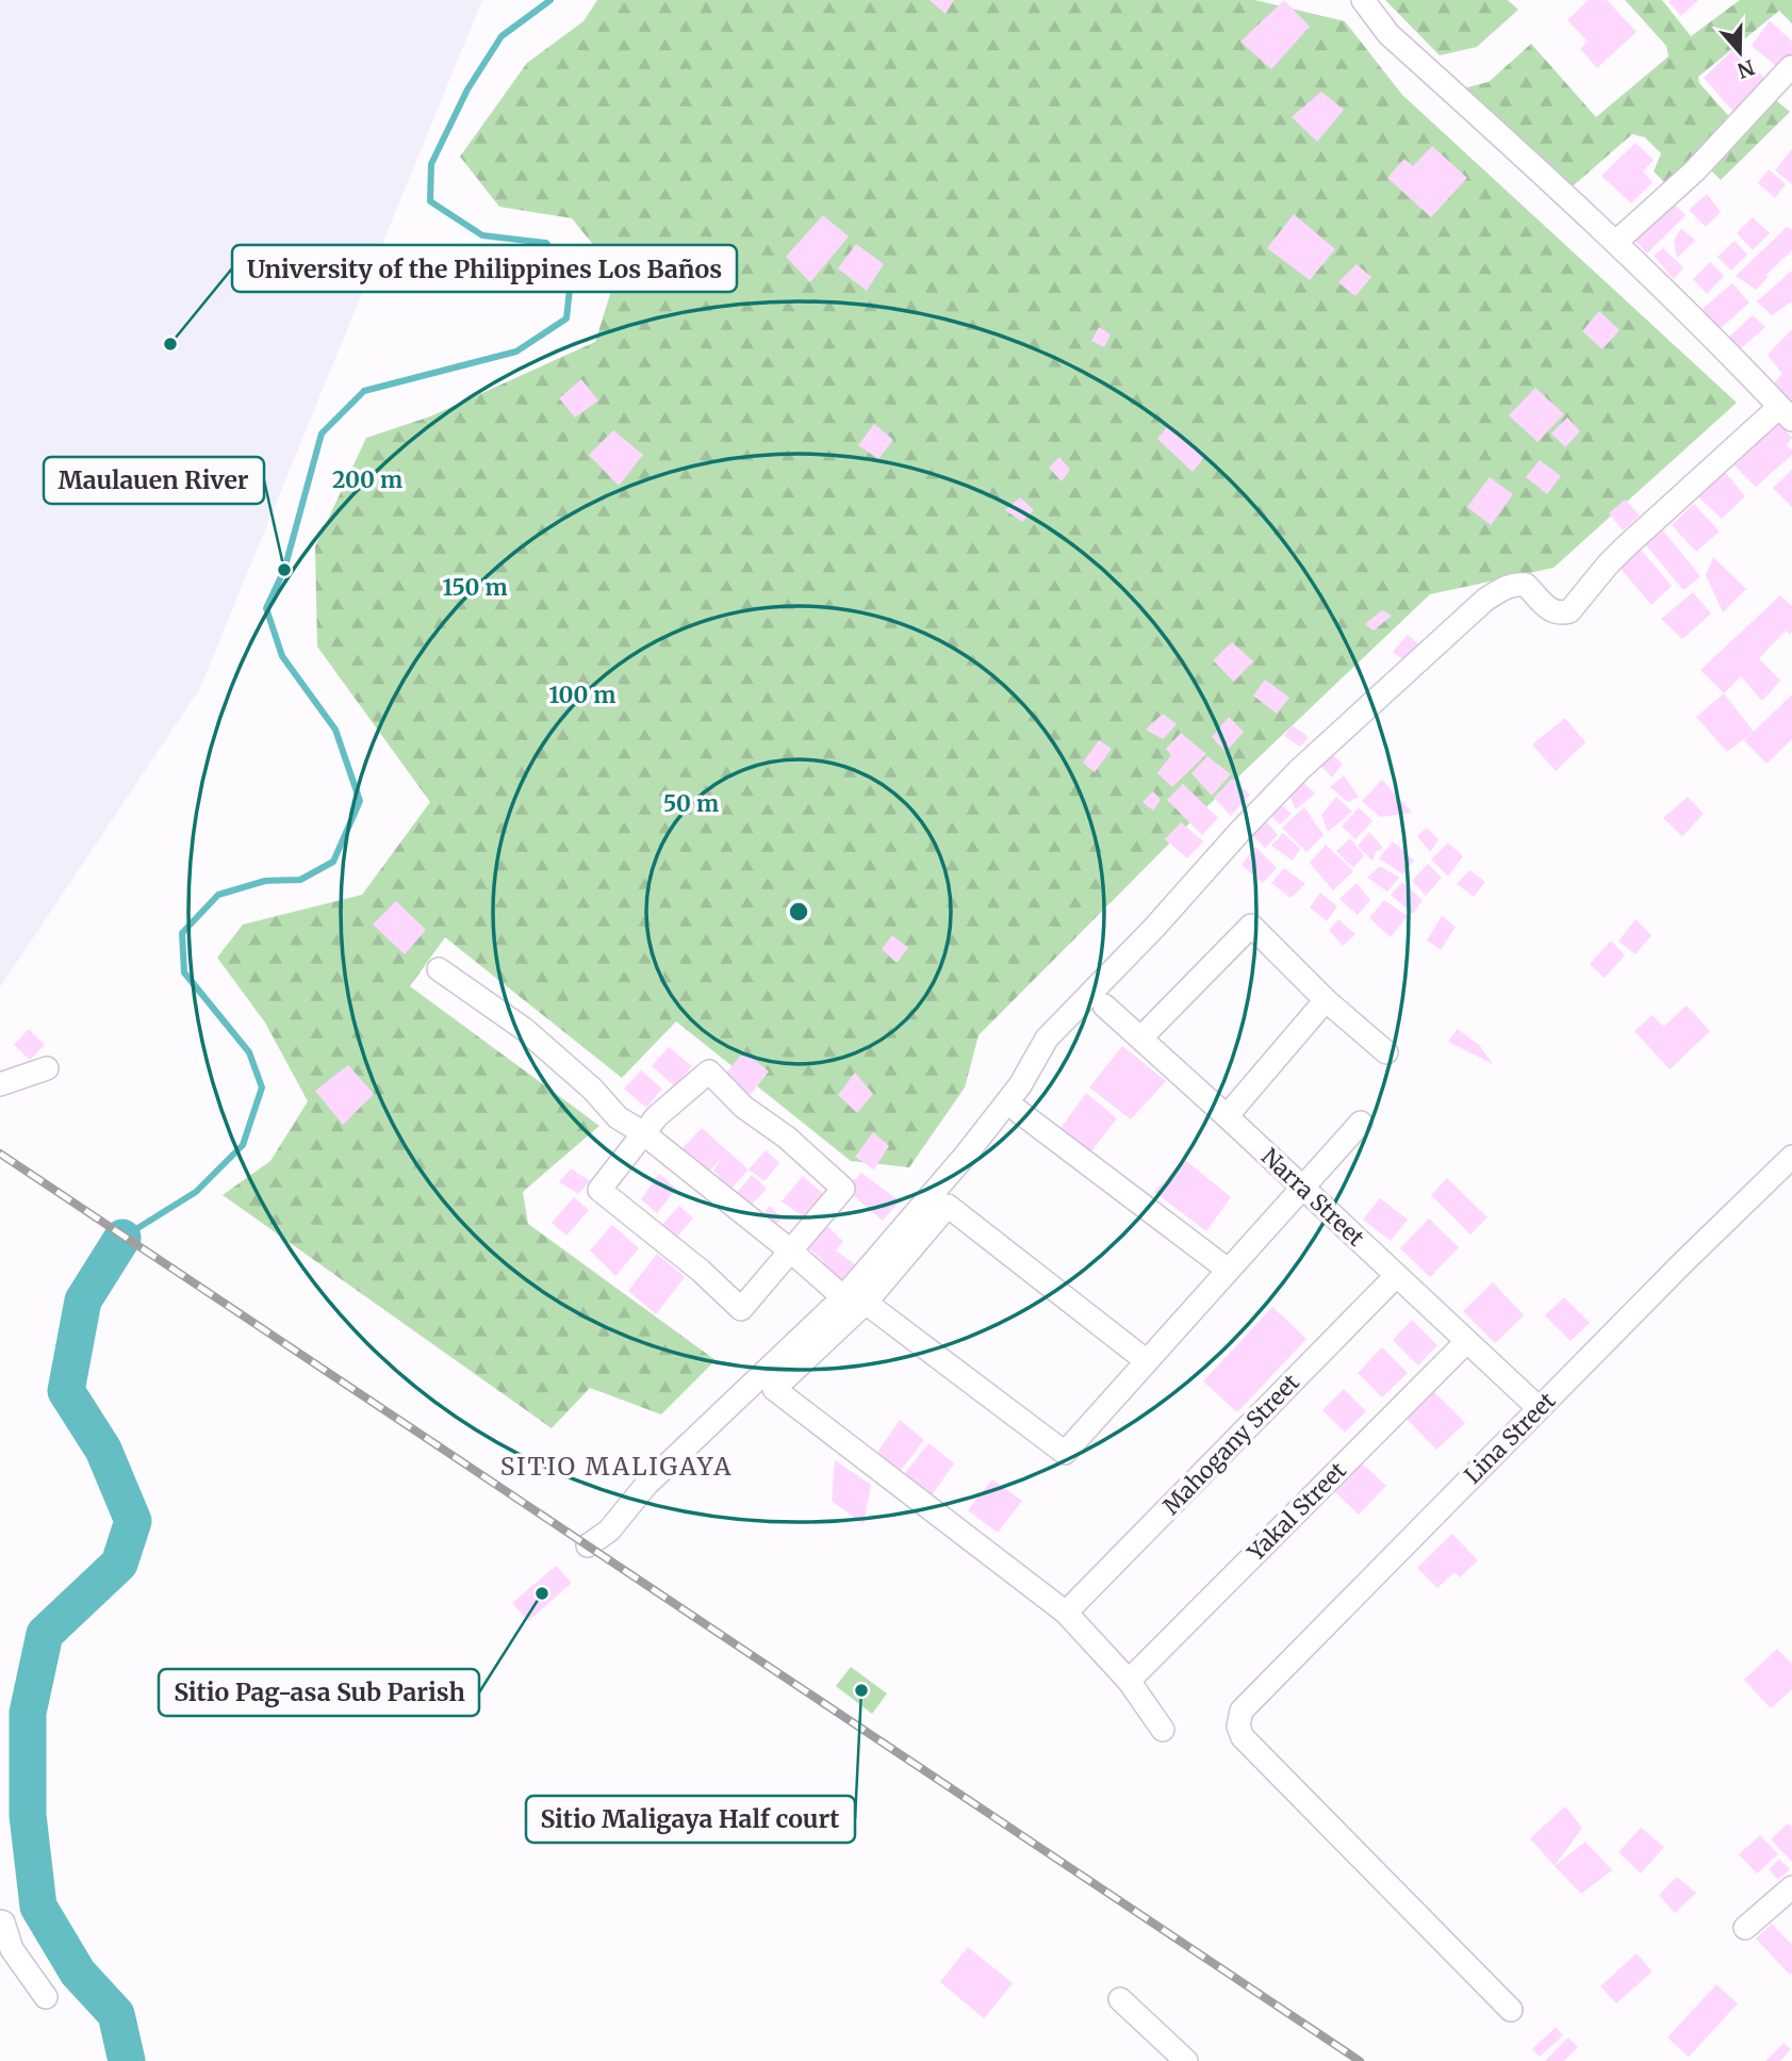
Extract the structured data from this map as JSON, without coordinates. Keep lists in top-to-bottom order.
{
  "streets": {
    "street": [
      "Narra Street",
      "Lina Street",
      "Mahogany Street",
      "Yakal Street"
    ]
  },
  "crossings": [
    ["Narra Street", "Lina Street"],
    ["Narra Street", "Mahogany Street"],
    ["Narra Street", "Yakal Street"]
  ],
  "districts": ["SITIO MALIGAYA"],
  "places": [
    "University of the Philippines Los Baños",
    "Maulauen River",
    "Sitio Pag-asa Sub Parish",
    "Sitio Maligaya Half court"
  ],
  "north": "bottom",
  "rings": [
    "200 m",
    "150 m",
    "100 m",
    "50 m"
  ]
}
